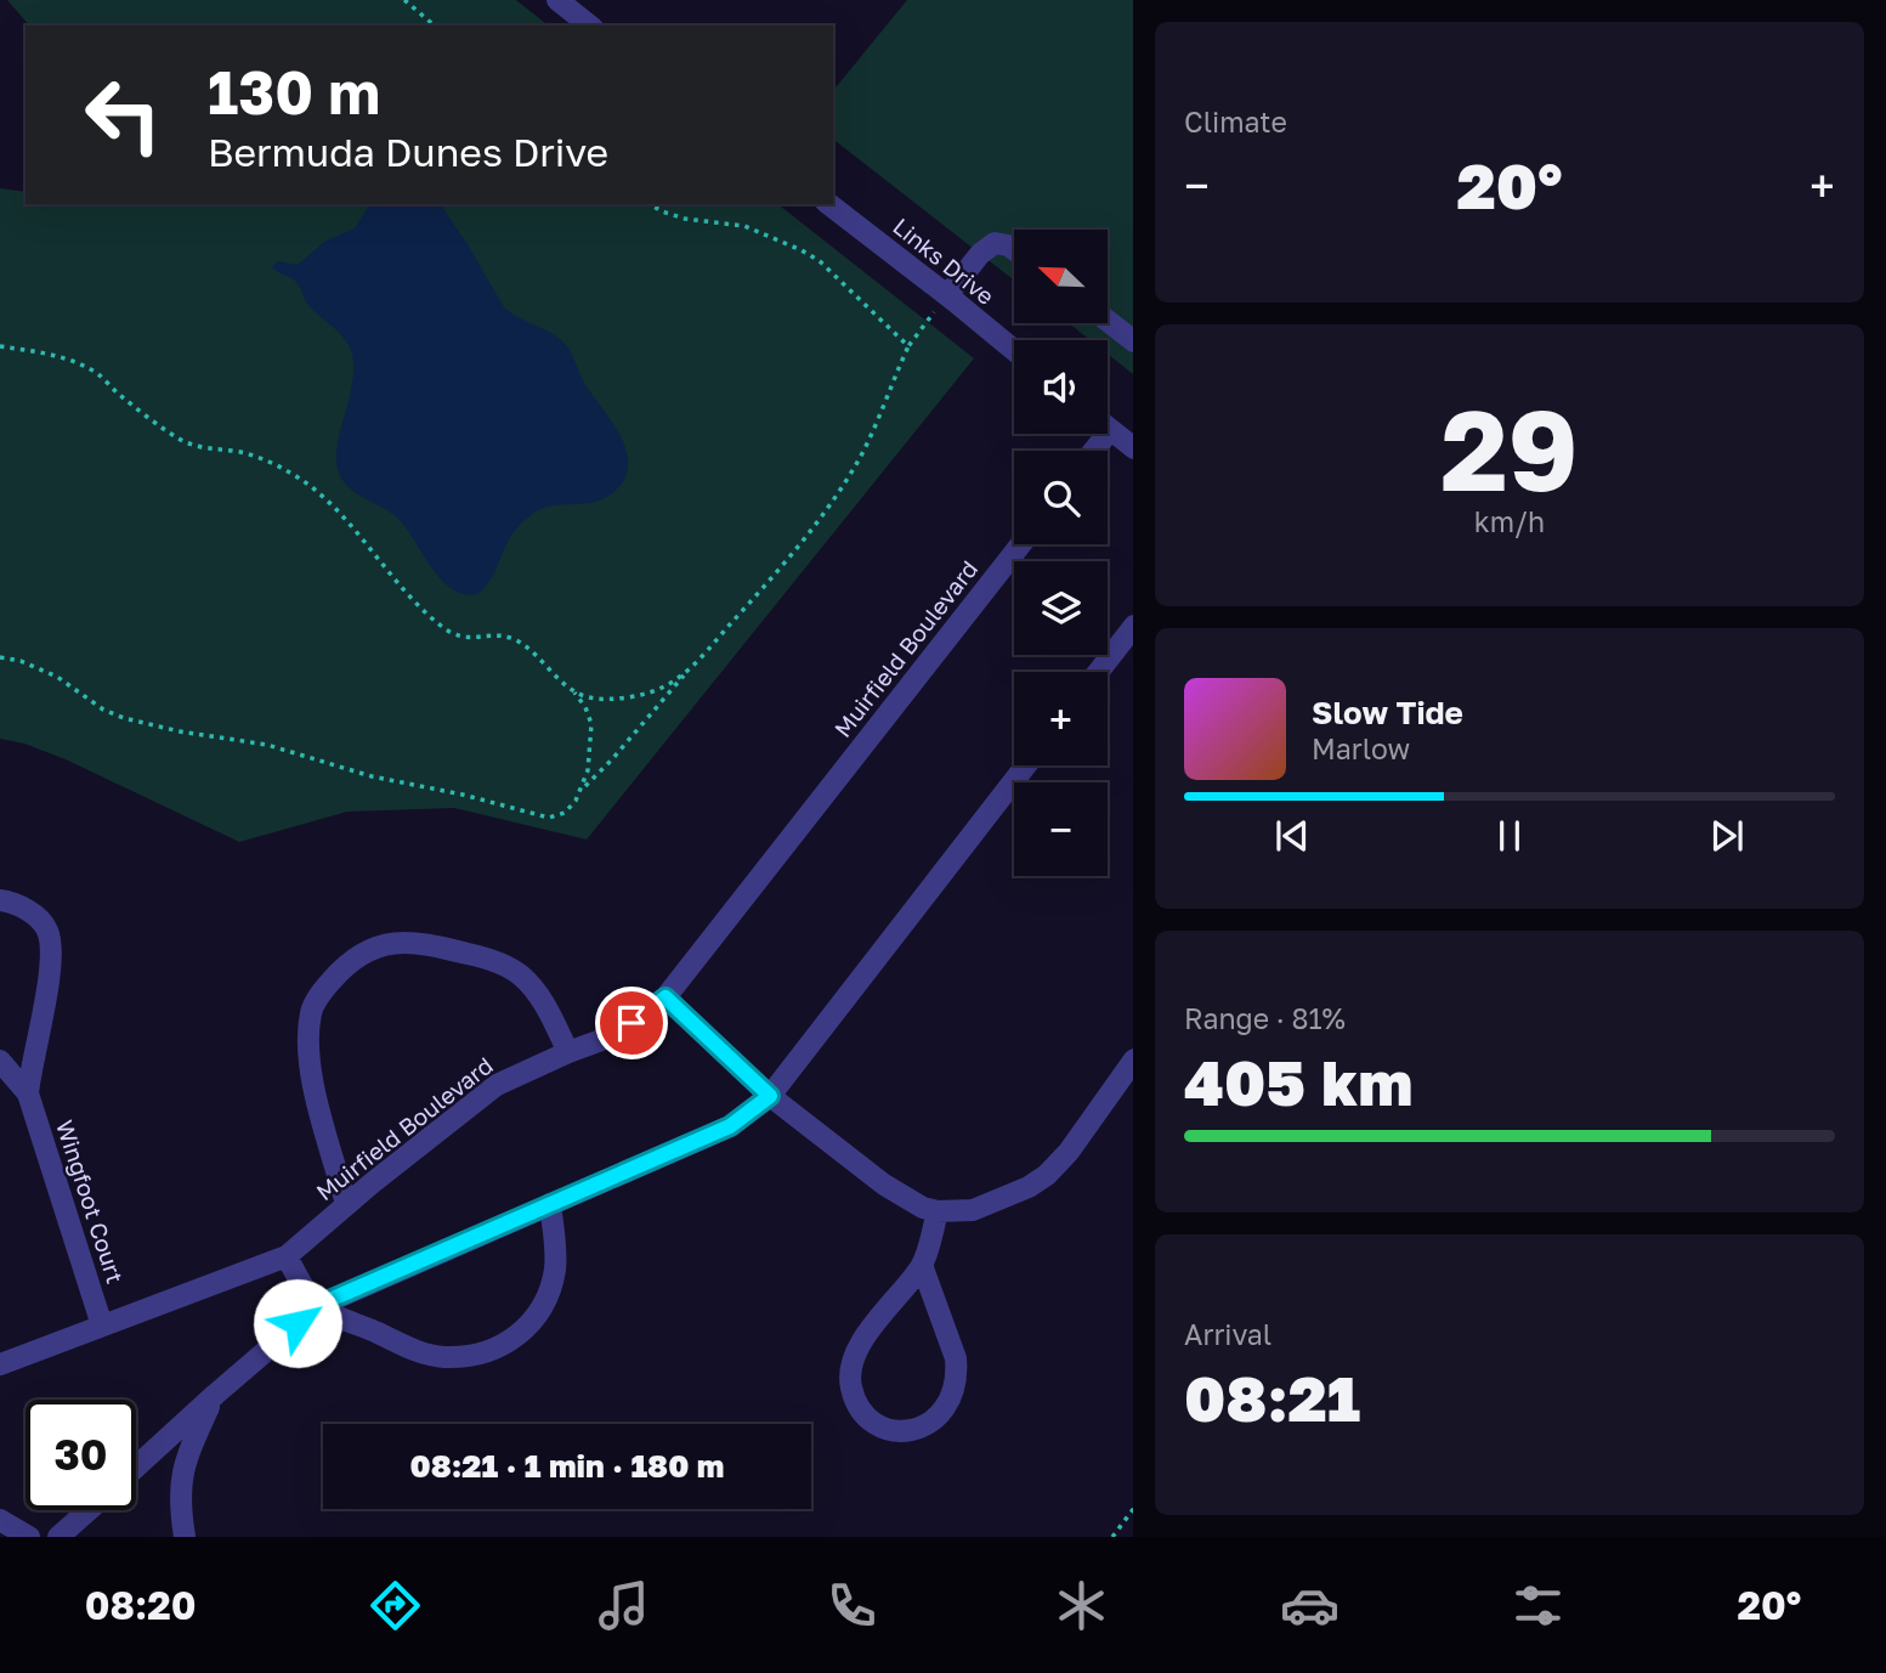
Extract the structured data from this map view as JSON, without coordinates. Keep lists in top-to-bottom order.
{
  "streets": {
    "street": ["Links Drive", "Muirfield Boulevard", "Wingfoot Court"]
  },
  "crossings": [
    ["Muirfield Boulevard", "Wingfoot Court"]
  ],
  "north": "top left",
  "page": {
    "tile": [
      "Climate",
      ["29", "km/h"],
      ["Range · 81%", "405 km"],
      ["Arrival", "08:21"]
    ],
    "turn": ["130 m", "Bermuda Dunes Drive"],
    "heat": ["−", "20°", "+"],
    "map_buttons": ["+", "−"],
    "song": ["Slow Tide", "Marlow"],
    "limit": "30",
    "trip": "08:21 · 1 min · 180 m",
    "tabs": ["08:20", "20°"]
  }
}
